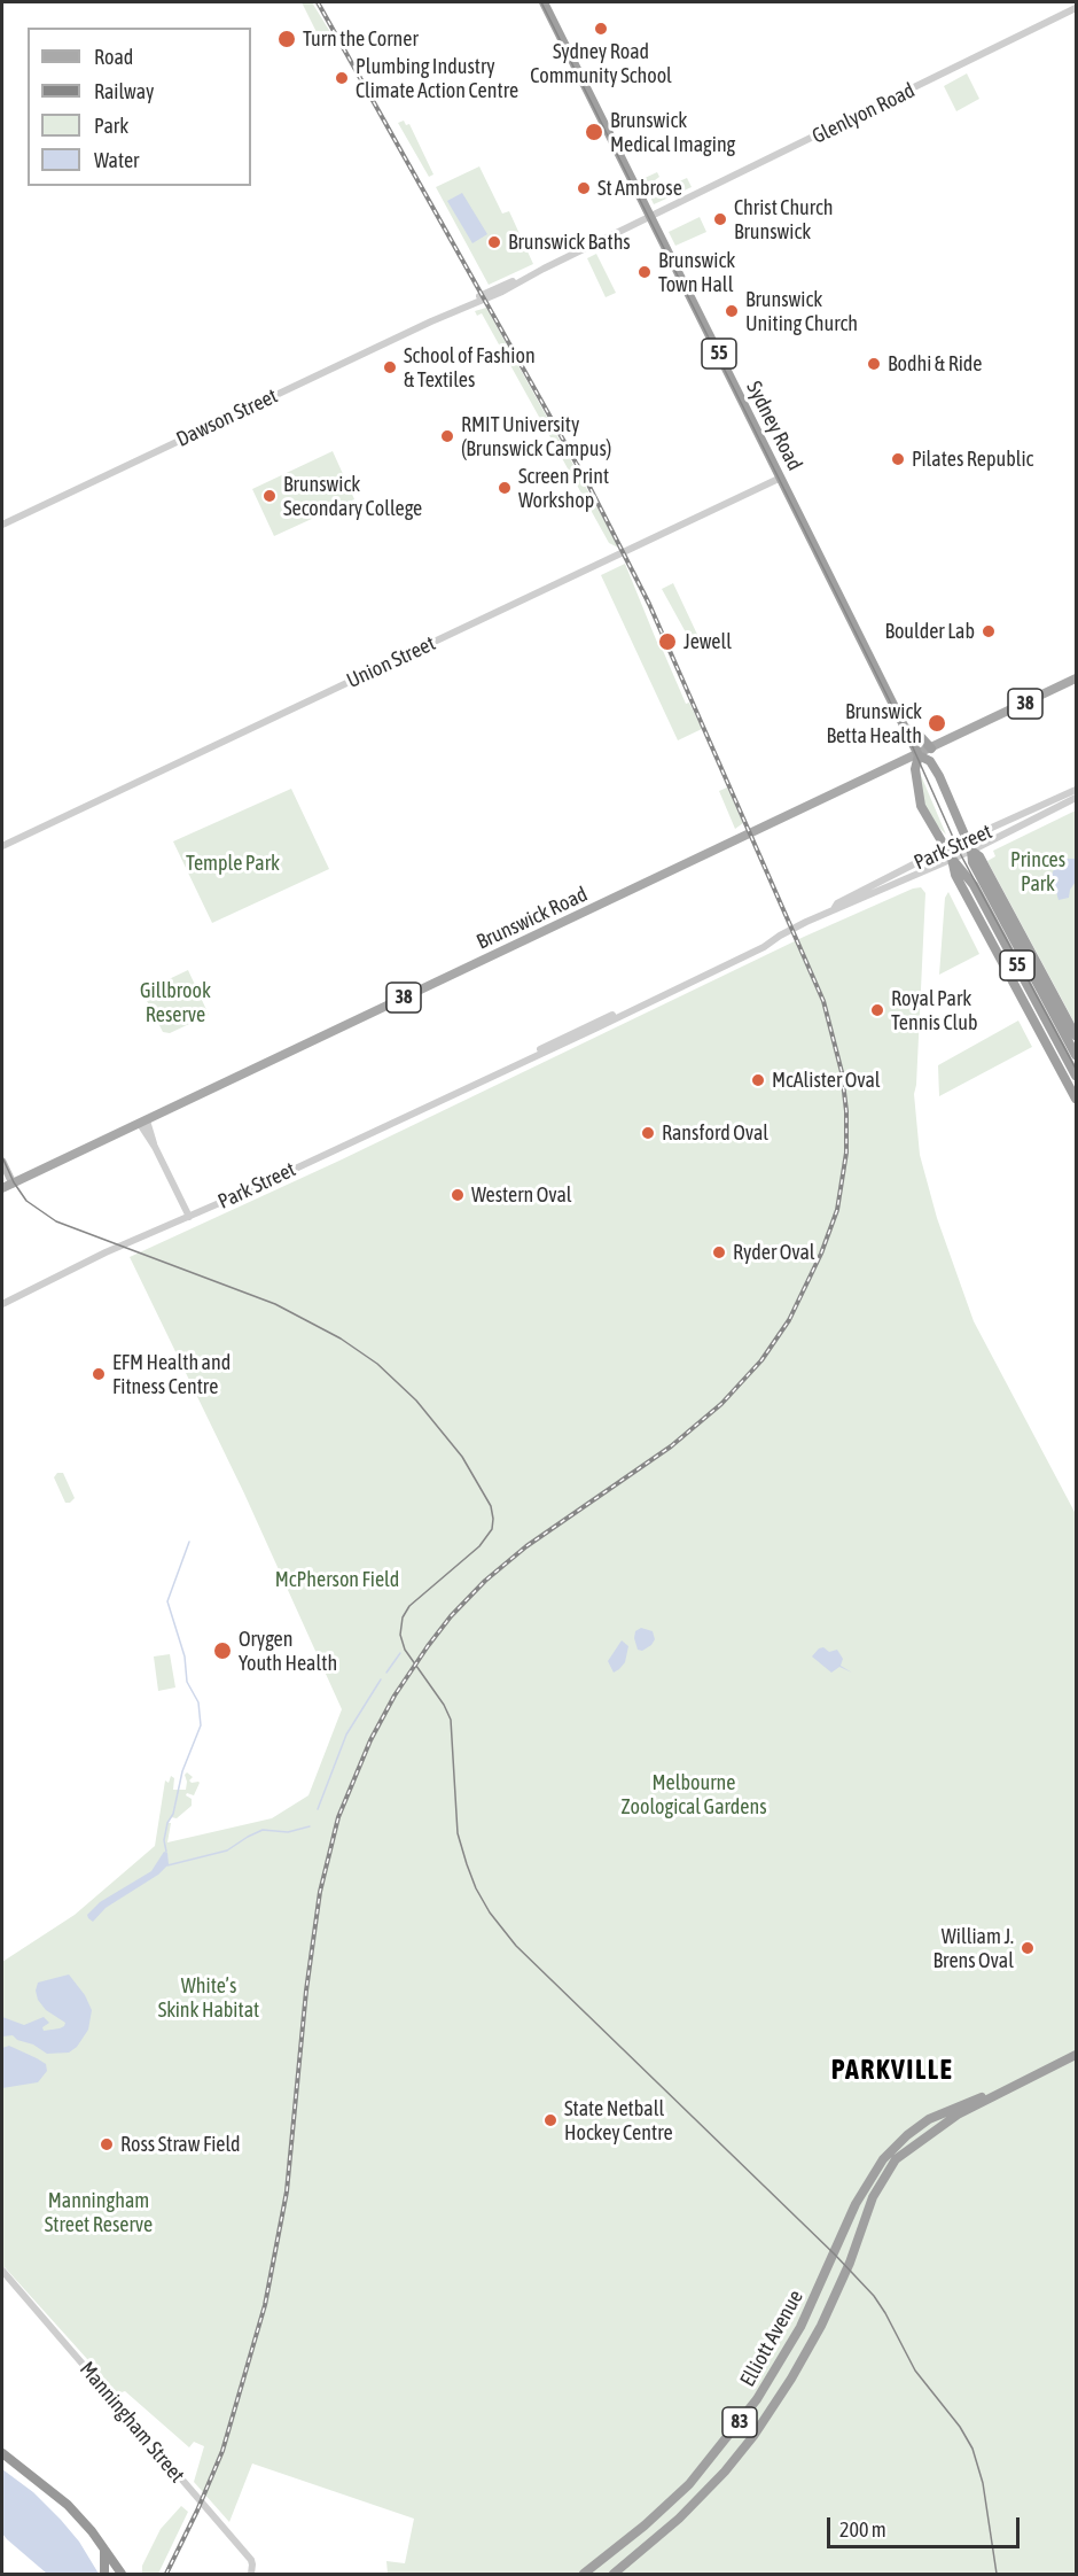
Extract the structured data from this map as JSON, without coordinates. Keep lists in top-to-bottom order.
{
  "streets": {
    "highway": [
      "55",
      "Sydney Road",
      "Elliott Avenue",
      "83"
    ],
    "main road": ["38", "Brunswick Road"],
    "street": [
      "Glenlyon Road",
      "Dawson Street",
      "Union Street",
      "Park Street",
      "Manningham Street"
    ]
  },
  "crossings": [
    ["Glenlyon Road", "Dawson Street"],
    ["Glenlyon Road", "Sydney Road"],
    ["55", "Sydney Road"],
    ["55", "Park Street"],
    ["55", "Brunswick Road"],
    ["Dawson Street", "Sydney Road"],
    ["Sydney Road", "Union Street"],
    ["Sydney Road", "Brunswick Road"],
    ["Elliott Avenue", "83"]
  ],
  "districts": ["PARKVILLE"],
  "parks": [
    "Princes Park",
    "Temple Park",
    "Gillbrook Reserve",
    "McPherson Field",
    "Melbourne Zoological Gardens",
    "White’s Skink Habitat",
    "Manningham Street Reserve"
  ],
  "places": [
    "Sydney Road Community School",
    "Turn the Corner",
    "Plumbing Industry Climate Action Centre",
    "Brunswick Medical Imaging",
    "St Ambrose",
    "Christ Church Brunswick",
    "Brunswick Baths",
    "Brunswick Town Hall",
    "Brunswick Uniting Church",
    "Bodhi & Ride",
    "School of Fashion & Textiles",
    "RMIT University (Brunswick Campus)",
    "Pilates Republic",
    "Screen Print Workshop",
    "Brunswick Secondary College",
    "Boulder Lab",
    "Jewell",
    "Brunswick Betta Health",
    "Royal Park Tennis Club",
    "McAlister Oval",
    "Ransford Oval",
    "Western Oval",
    "Ryder Oval",
    "EFM Health and Fitness Centre",
    "Orygen Youth Health",
    "William J. Brens Oval",
    "State Netball Hockey Centre",
    "Ross Straw Field"
  ],
  "legend": [
    "Road",
    "Railway",
    "Park",
    "Water"
  ],
  "scale_bar": "200 m"
}
